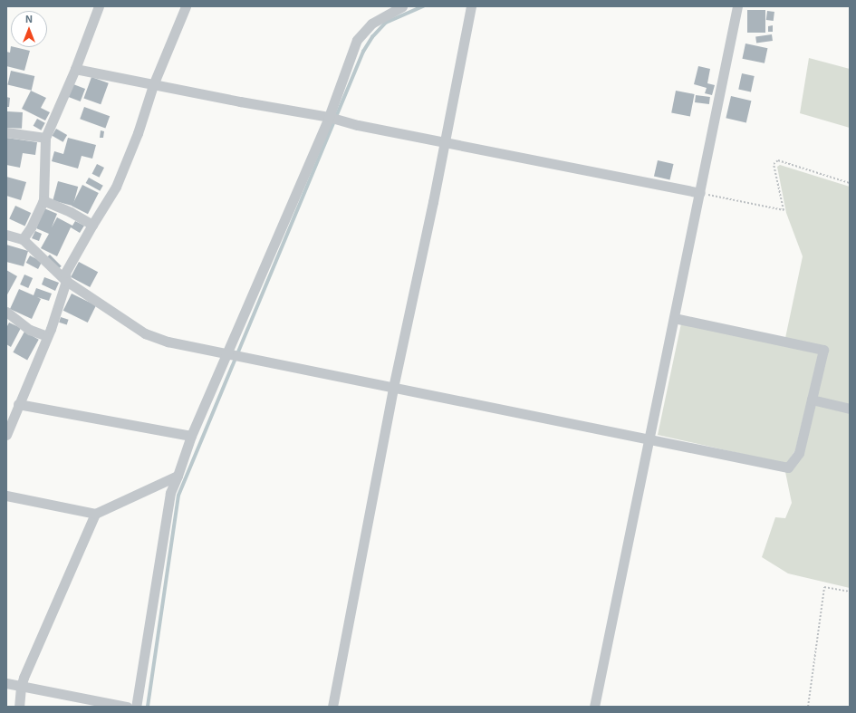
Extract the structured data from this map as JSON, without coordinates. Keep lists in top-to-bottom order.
{
  "north": "top"
}
